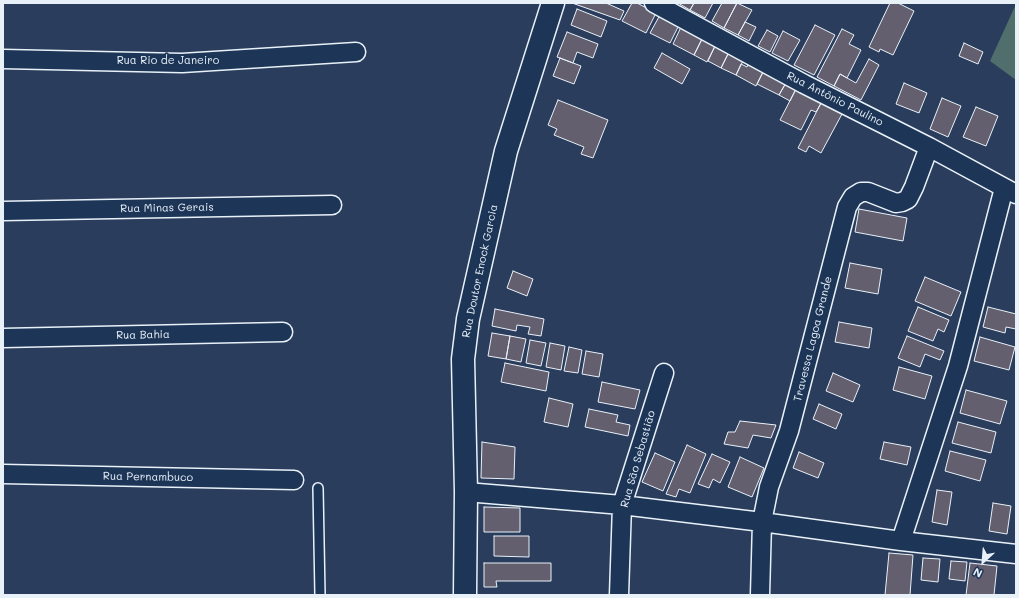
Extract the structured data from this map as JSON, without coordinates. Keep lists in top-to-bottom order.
{
  "streets": {
    "street": [
      "Rua Rio de Janeiro",
      "Rua Antônio Paulino",
      "Rua Minas Gerais",
      "Rua Doutor Enock Garcia",
      "Rua Bahia",
      "Travessa Lagoa Grande",
      "Rua São Sebastião",
      "Rua Pernambuco"
    ]
  },
  "crossings": [
    ["Rua Antônio Paulino", "Travessa Lagoa Grande"]
  ],
  "north": "bottom left"
}
